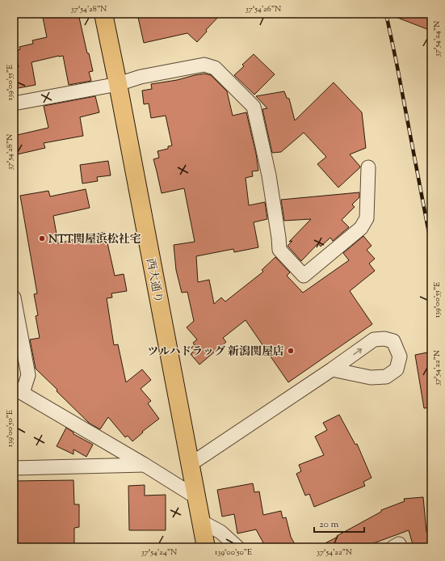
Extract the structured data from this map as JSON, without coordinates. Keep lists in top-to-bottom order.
{
  "streets": {
    "highway": ["西大通り"]
  },
  "places": ["NTT関屋浜松社宅", "ツルハドラッグ 新潟関屋店"],
  "scale_bar": "20 m",
  "coordinates": [
    "37°54'28\"N",
    "37°54'26\"N",
    "37°54'24\"N",
    "139°00'55\"E",
    "37°54'22\"N",
    "139°00'50\"E"
  ]
}
